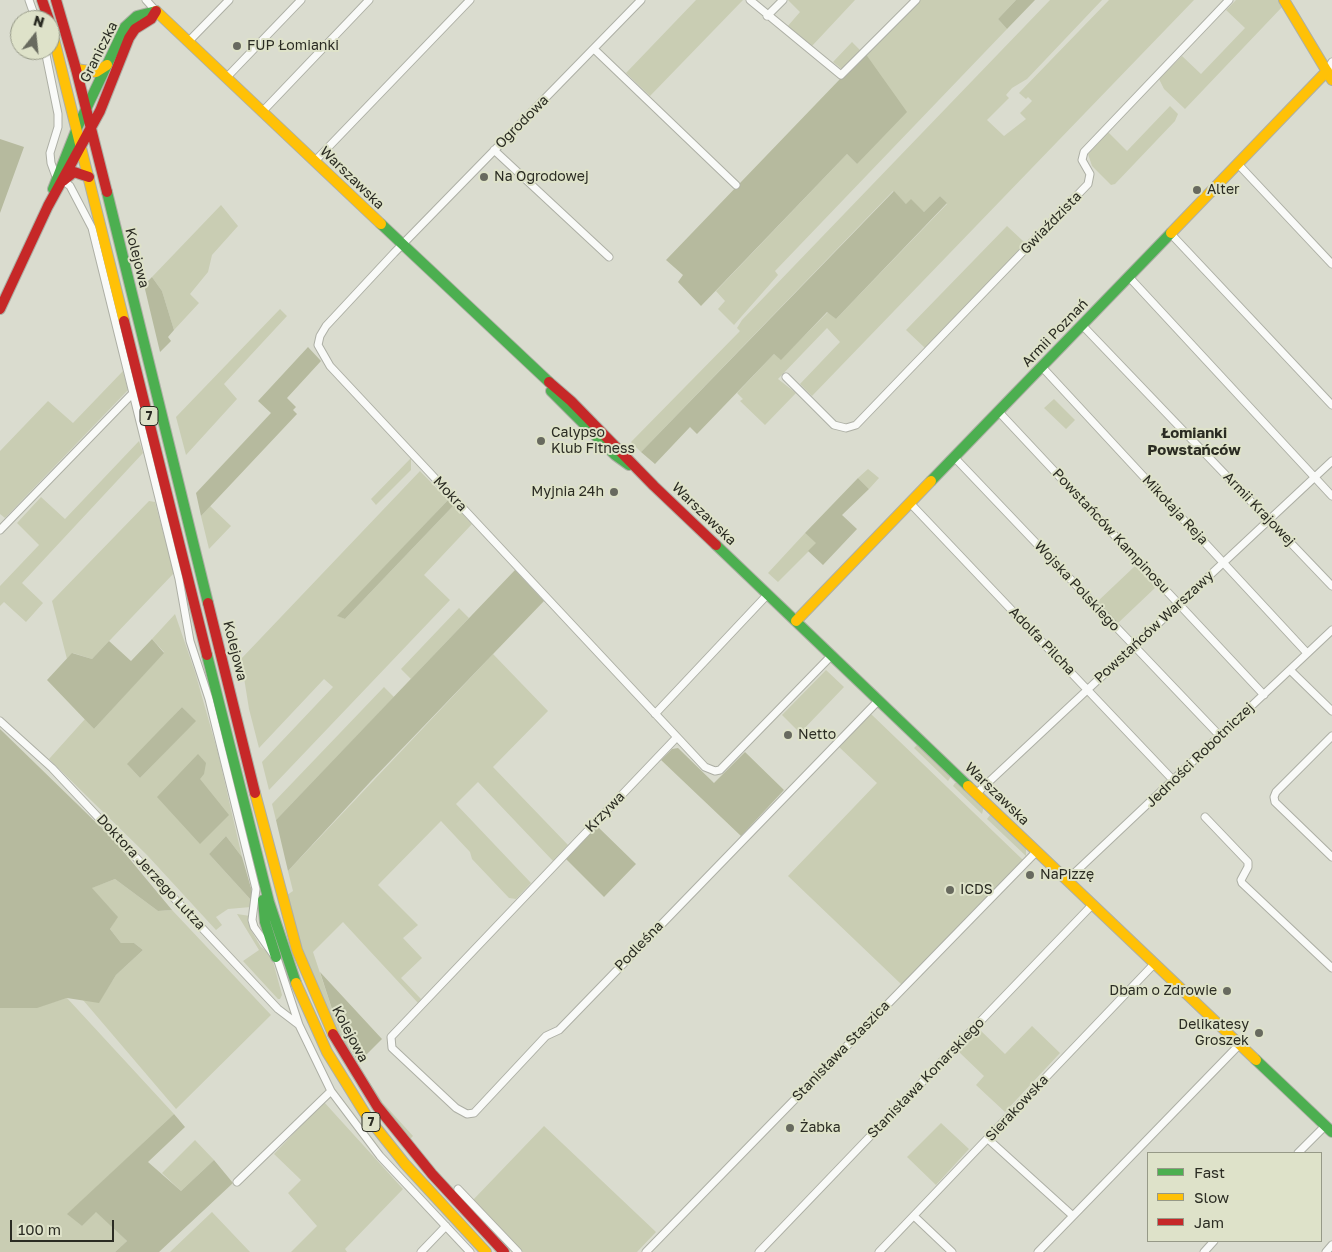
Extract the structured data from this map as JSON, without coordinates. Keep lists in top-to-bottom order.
{
  "streets": {
    "main road": [
      "Graniczka",
      "Warszawska",
      "Kolejowa",
      "Armii Poznań",
      "7"
    ],
    "street": [
      "Ogrodowa",
      "Gwiaździsta",
      "Mokra",
      "Armii Krajowej",
      "Mikołaja Reja",
      "Powstańców Kampinosu",
      "Wojska Polskiego",
      "Powstańców Warszawy",
      "Adolfa Pilcha",
      "Jedności Robotniczej",
      "Krzywa",
      "Doktora Jerzego Lutza",
      "Podleśna",
      "Stanisława Staszica",
      "Stanisława Konarskiego",
      "Sierakowska"
    ]
  },
  "crossings": [
    ["Graniczka", "Warszawska"],
    ["Graniczka", "Kolejowa"],
    ["Ogrodowa", "Warszawska"],
    ["Ogrodowa", "Mokra"],
    ["Warszawska", "Armii Poznań"],
    ["Warszawska", "Mokra"],
    ["Warszawska", "Powstańców Warszawy"],
    ["Warszawska", "Jedności Robotniczej"],
    ["Warszawska", "Podleśna"],
    ["Warszawska", "Stanisława Staszica"],
    ["Warszawska", "Stanisława Konarskiego"],
    ["Warszawska", "Sierakowska"],
    ["Armii Poznań", "Armii Krajowej"],
    ["Armii Poznań", "Mikołaja Reja"],
    ["Armii Poznań", "Powstańców Kampinosu"],
    ["Armii Poznań", "Wojska Polskiego"],
    ["Armii Poznań", "Adolfa Pilcha"],
    ["Mokra", "Krzywa"],
    ["Armii Krajowej", "Powstańców Warszawy"],
    ["Mikołaja Reja", "Powstańców Warszawy"],
    ["Mikołaja Reja", "Jedności Robotniczej"],
    ["Powstańców Kampinosu", "Powstańców Warszawy"],
    ["Powstańców Kampinosu", "Jedności Robotniczej"],
    ["Wojska Polskiego", "Powstańców Warszawy"],
    ["Wojska Polskiego", "Jedności Robotniczej"],
    ["Powstańców Warszawy", "Adolfa Pilcha"],
    ["Adolfa Pilcha", "Jedności Robotniczej"],
    ["Krzywa", "Podleśna"]
  ],
  "districts": ["Łomianki Powstańców"],
  "places": [
    "FUP Łomianki",
    "Na Ogrodowej",
    "Alter",
    "Calypso Klub Fitness",
    "Myjnia 24h",
    "Netto",
    "NaPizzę",
    "ICDS",
    "Dbam o Zdrowie",
    "Delikatesy Groszek",
    "Żabka"
  ],
  "legend": ["Fast", "Slow", "Jam"],
  "scale_bar": "100 m",
  "north": "top"
}
